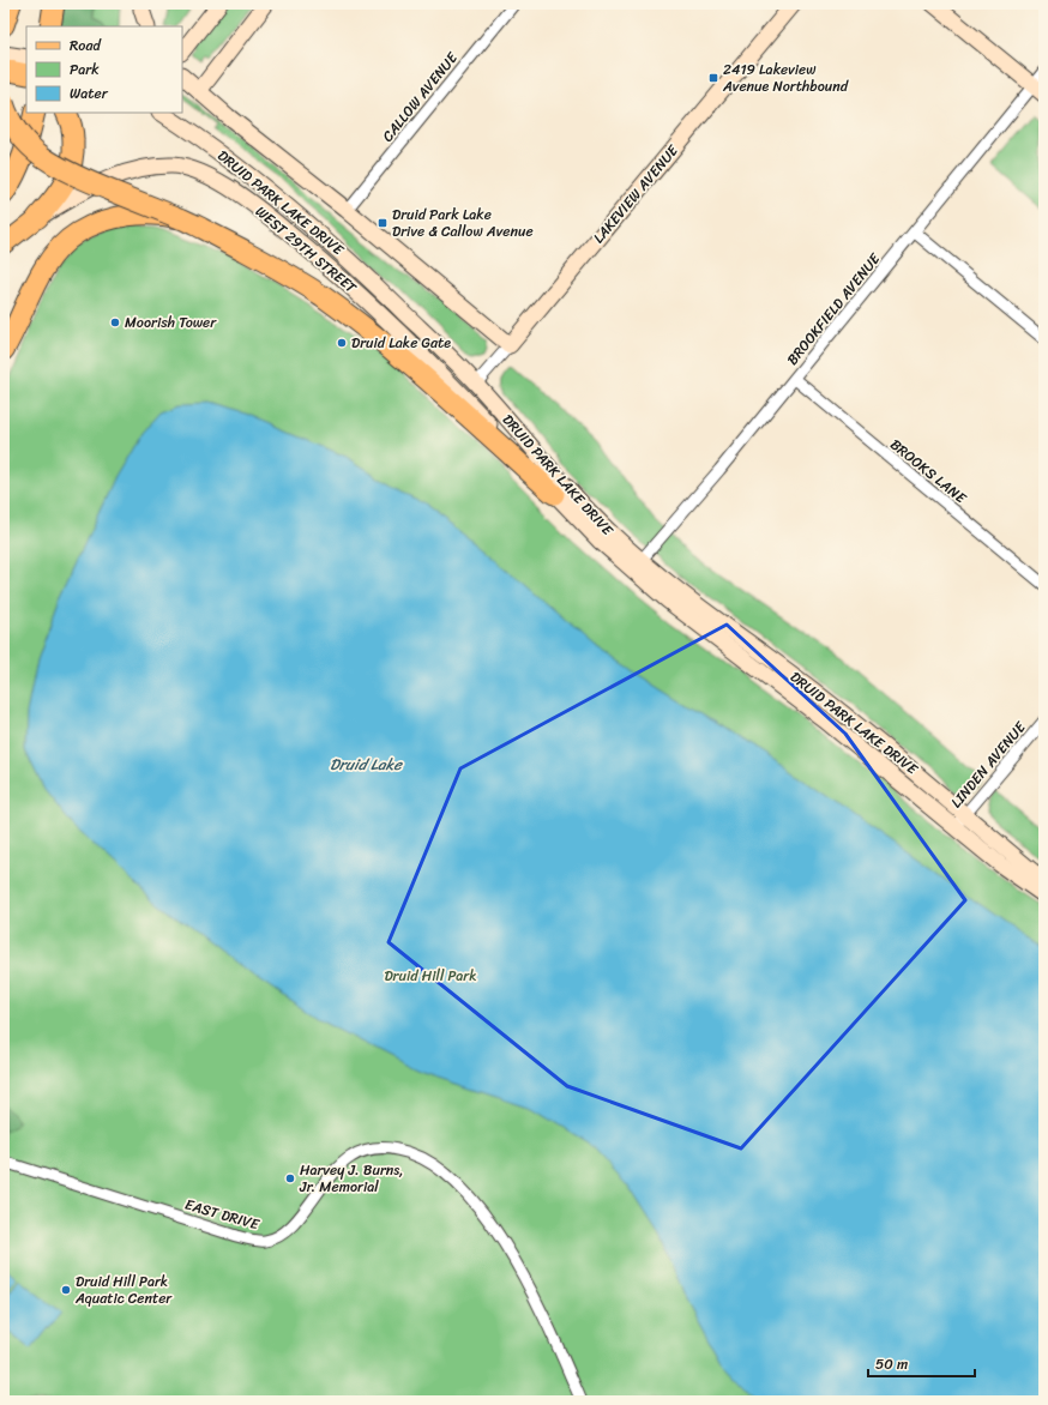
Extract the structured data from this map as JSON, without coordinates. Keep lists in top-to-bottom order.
{
  "streets": {
    "main road": ["LAKEVIEW AVENUE", "DRUID PARK LAKE DRIVE", "WEST 29TH STREET"],
    "street": [
      "CALLOW AVENUE",
      "BROOKFIELD AVENUE",
      "BROOKS LANE",
      "LINDEN AVENUE",
      "EAST DRIVE"
    ]
  },
  "crossings": [
    ["LAKEVIEW AVENUE", "DRUID PARK LAKE DRIVE"],
    ["DRUID PARK LAKE DRIVE", "WEST 29TH STREET"],
    ["DRUID PARK LAKE DRIVE", "BROOKFIELD AVENUE"],
    ["DRUID PARK LAKE DRIVE", "LINDEN AVENUE"],
    ["BROOKFIELD AVENUE", "BROOKS LANE"]
  ],
  "water": ["Druid Lake"],
  "parks": ["Druid Hill Park"],
  "places": {
    "transit": ["2419 Lakeview Avenue Northbound", "Druid Park Lake Drive & Callow Avenue"],
    "other": [
      "Moorish Tower",
      "Druid Lake Gate",
      "Harvey J. Burns, Jr. Memorial",
      "Druid Hill Park Aquatic Center"
    ]
  },
  "legend": ["Road", "Park", "Water"],
  "scale_bar": "50 m"
}
